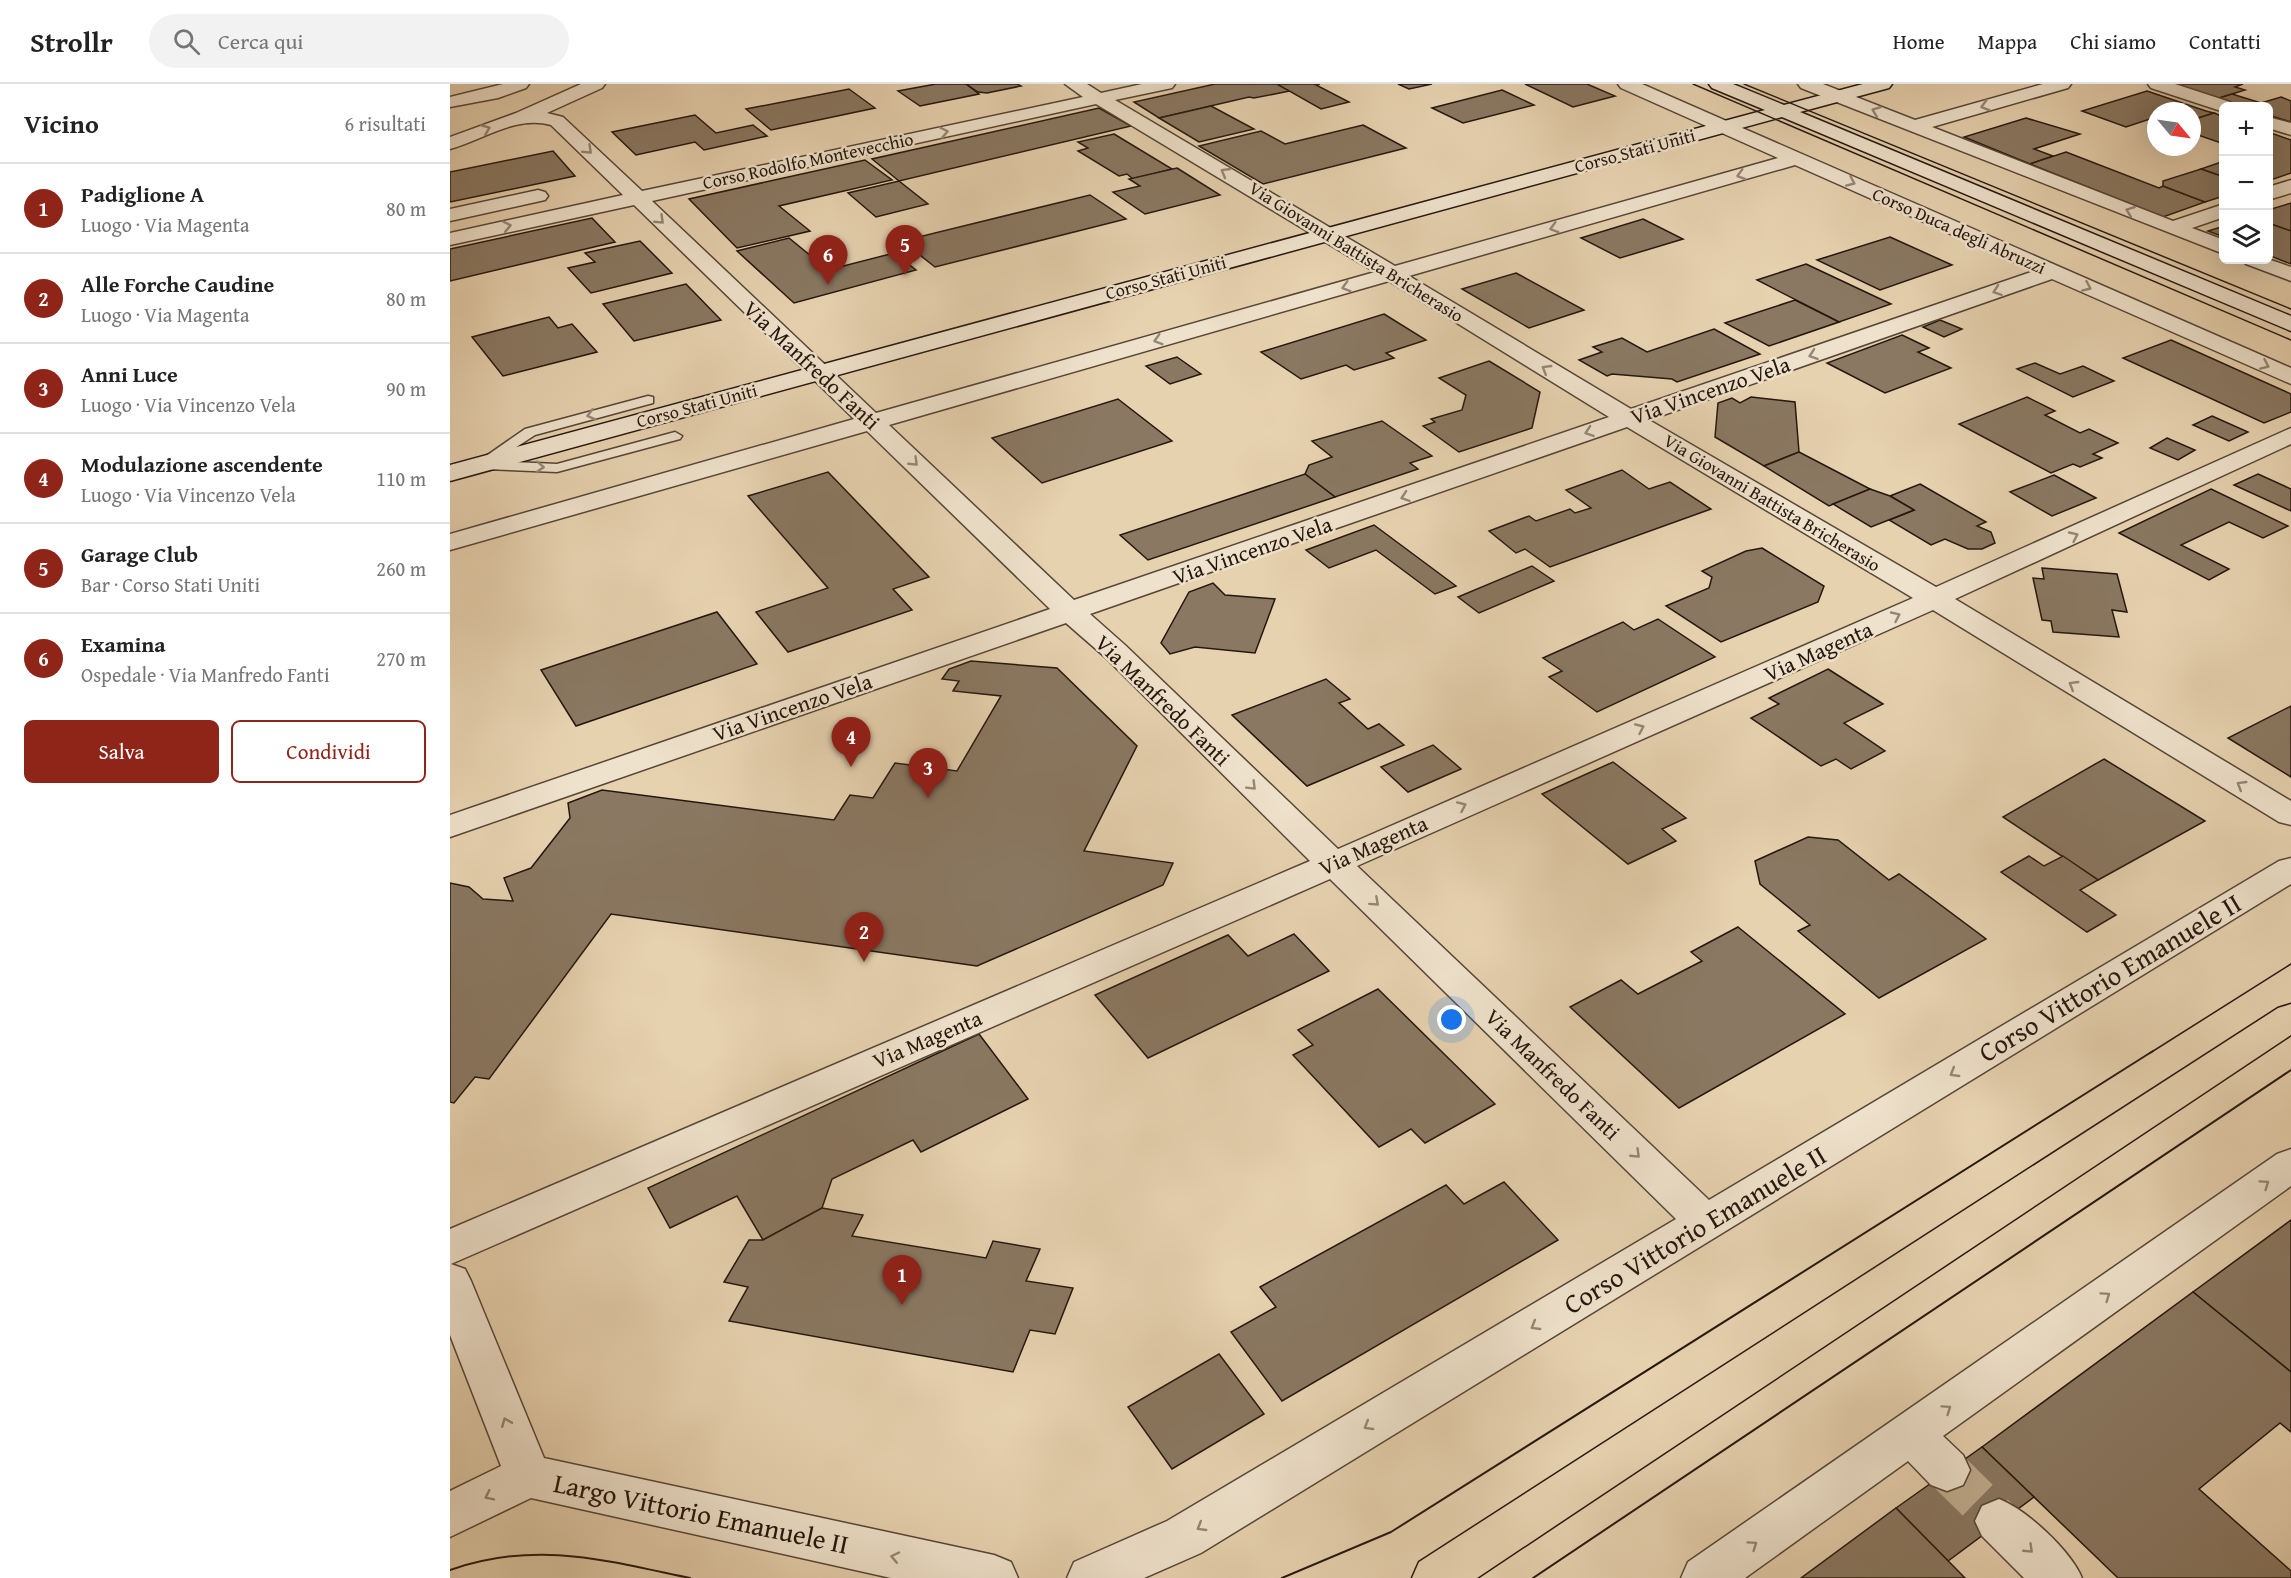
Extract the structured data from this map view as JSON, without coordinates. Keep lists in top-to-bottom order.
{
  "streets": {
    "street": [
      "Corso Stati Uniti",
      "Corso Rodolfo Montevecchio",
      "Corso Duca degli Abruzzi",
      "Via Giovanni Battista Bricherasio",
      "Via Manfredo Fanti",
      "Via Vincenzo Vela",
      "Via Magenta",
      "Corso Vittorio Emanuele II",
      "Largo Vittorio Emanuele II"
    ]
  },
  "crossings": [
    ["Corso Stati Uniti", "Corso Duca degli Abruzzi"],
    ["Corso Stati Uniti", "Via Giovanni Battista Bricherasio"],
    ["Corso Stati Uniti", "Via Manfredo Fanti"],
    ["Corso Rodolfo Montevecchio", "Via Giovanni Battista Bricherasio"],
    ["Corso Rodolfo Montevecchio", "Via Manfredo Fanti"],
    ["Corso Duca degli Abruzzi", "Via Vincenzo Vela"],
    ["Via Giovanni Battista Bricherasio", "Via Vincenzo Vela"],
    ["Via Giovanni Battista Bricherasio", "Via Magenta"],
    ["Via Manfredo Fanti", "Via Vincenzo Vela"],
    ["Via Manfredo Fanti", "Via Magenta"],
    ["Via Manfredo Fanti", "Corso Vittorio Emanuele II"]
  ],
  "one_way": [
    "Via Giovanni Battista Bricherasio",
    "Via Manfredo Fanti",
    "Via Magenta",
    "Largo Vittorio Emanuele II"
  ],
  "north": "bottom right",
  "page": {
    "header": "Strollr",
    "search": "Cerca qui",
    "nav": [
      "Home",
      "Mappa",
      "Chi siamo",
      "Contatti"
    ],
    "heading": ["Vicino", "6 risultati"],
    "map_buttons": ["+", "−"],
    "list": [
      {
        "mark": "1",
        "name": "Padiglione A",
        "note": "Luogo · Via Magenta",
        "value": "80 m"
      },
      {
        "mark": "2",
        "name": "Alle Forche Caudine",
        "note": "Luogo · Via Magenta",
        "value": "80 m"
      },
      {
        "mark": "3",
        "name": "Anni Luce",
        "note": "Luogo · Via Vincenzo Vela",
        "value": "90 m"
      },
      {
        "mark": "4",
        "name": "Modulazione ascendente",
        "note": "Luogo · Via Vincenzo Vela",
        "value": "110 m"
      },
      {
        "mark": "5",
        "name": "Garage Club",
        "note": "Bar · Corso Stati Uniti",
        "value": "260 m"
      },
      {
        "mark": "6",
        "name": "Examina",
        "note": "Ospedale · Via Manfredo Fanti",
        "value": "270 m"
      }
    ],
    "pins": [
      "5",
      "6",
      "4",
      "3",
      "2",
      "1"
    ],
    "buttons": ["Salva", "Condividi"]
  }
}
